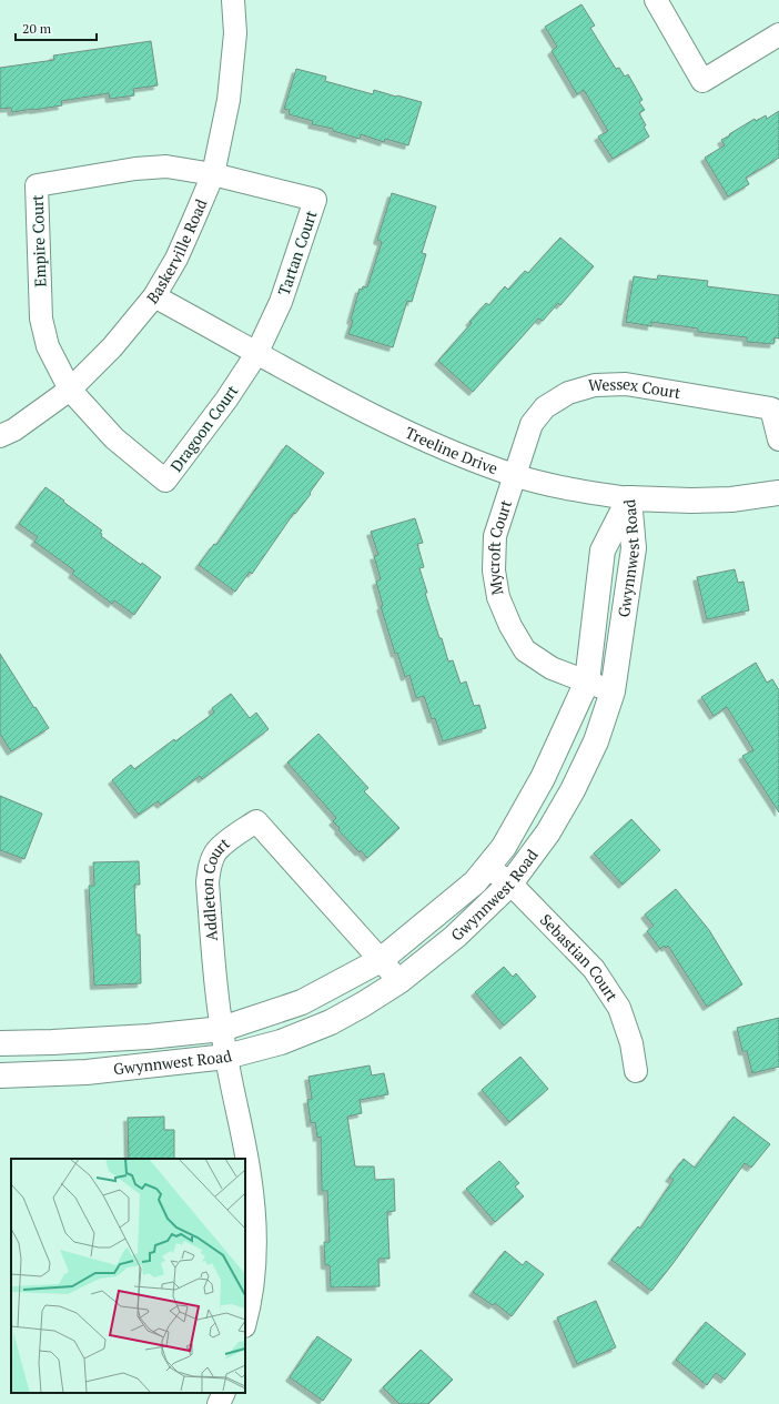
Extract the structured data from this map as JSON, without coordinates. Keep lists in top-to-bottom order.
{
  "streets": {
    "street": [
      "Empire Court",
      "Baskerville Road",
      "Tartan Court",
      "Wessex Court",
      "Dragoon Court",
      "Treeline Drive",
      "Mycroft Court",
      "Gwynnwest Road",
      "Addleton Court",
      "Sebastian Court"
    ]
  },
  "crossings": [
    ["Empire Court", "Baskerville Road"],
    ["Empire Court", "Tartan Court"],
    ["Empire Court", "Dragoon Court"],
    ["Baskerville Road", "Tartan Court"],
    ["Baskerville Road", "Dragoon Court"],
    ["Baskerville Road", "Treeline Drive"],
    ["Tartan Court", "Dragoon Court"],
    ["Tartan Court", "Treeline Drive"],
    ["Wessex Court", "Treeline Drive"],
    ["Wessex Court", "Mycroft Court"],
    ["Dragoon Court", "Treeline Drive"],
    ["Treeline Drive", "Mycroft Court"],
    ["Treeline Drive", "Gwynnwest Road"],
    ["Mycroft Court", "Gwynnwest Road"],
    ["Gwynnwest Road", "Addleton Court"],
    ["Gwynnwest Road", "Sebastian Court"]
  ],
  "scale_bar": "20 m"
}
